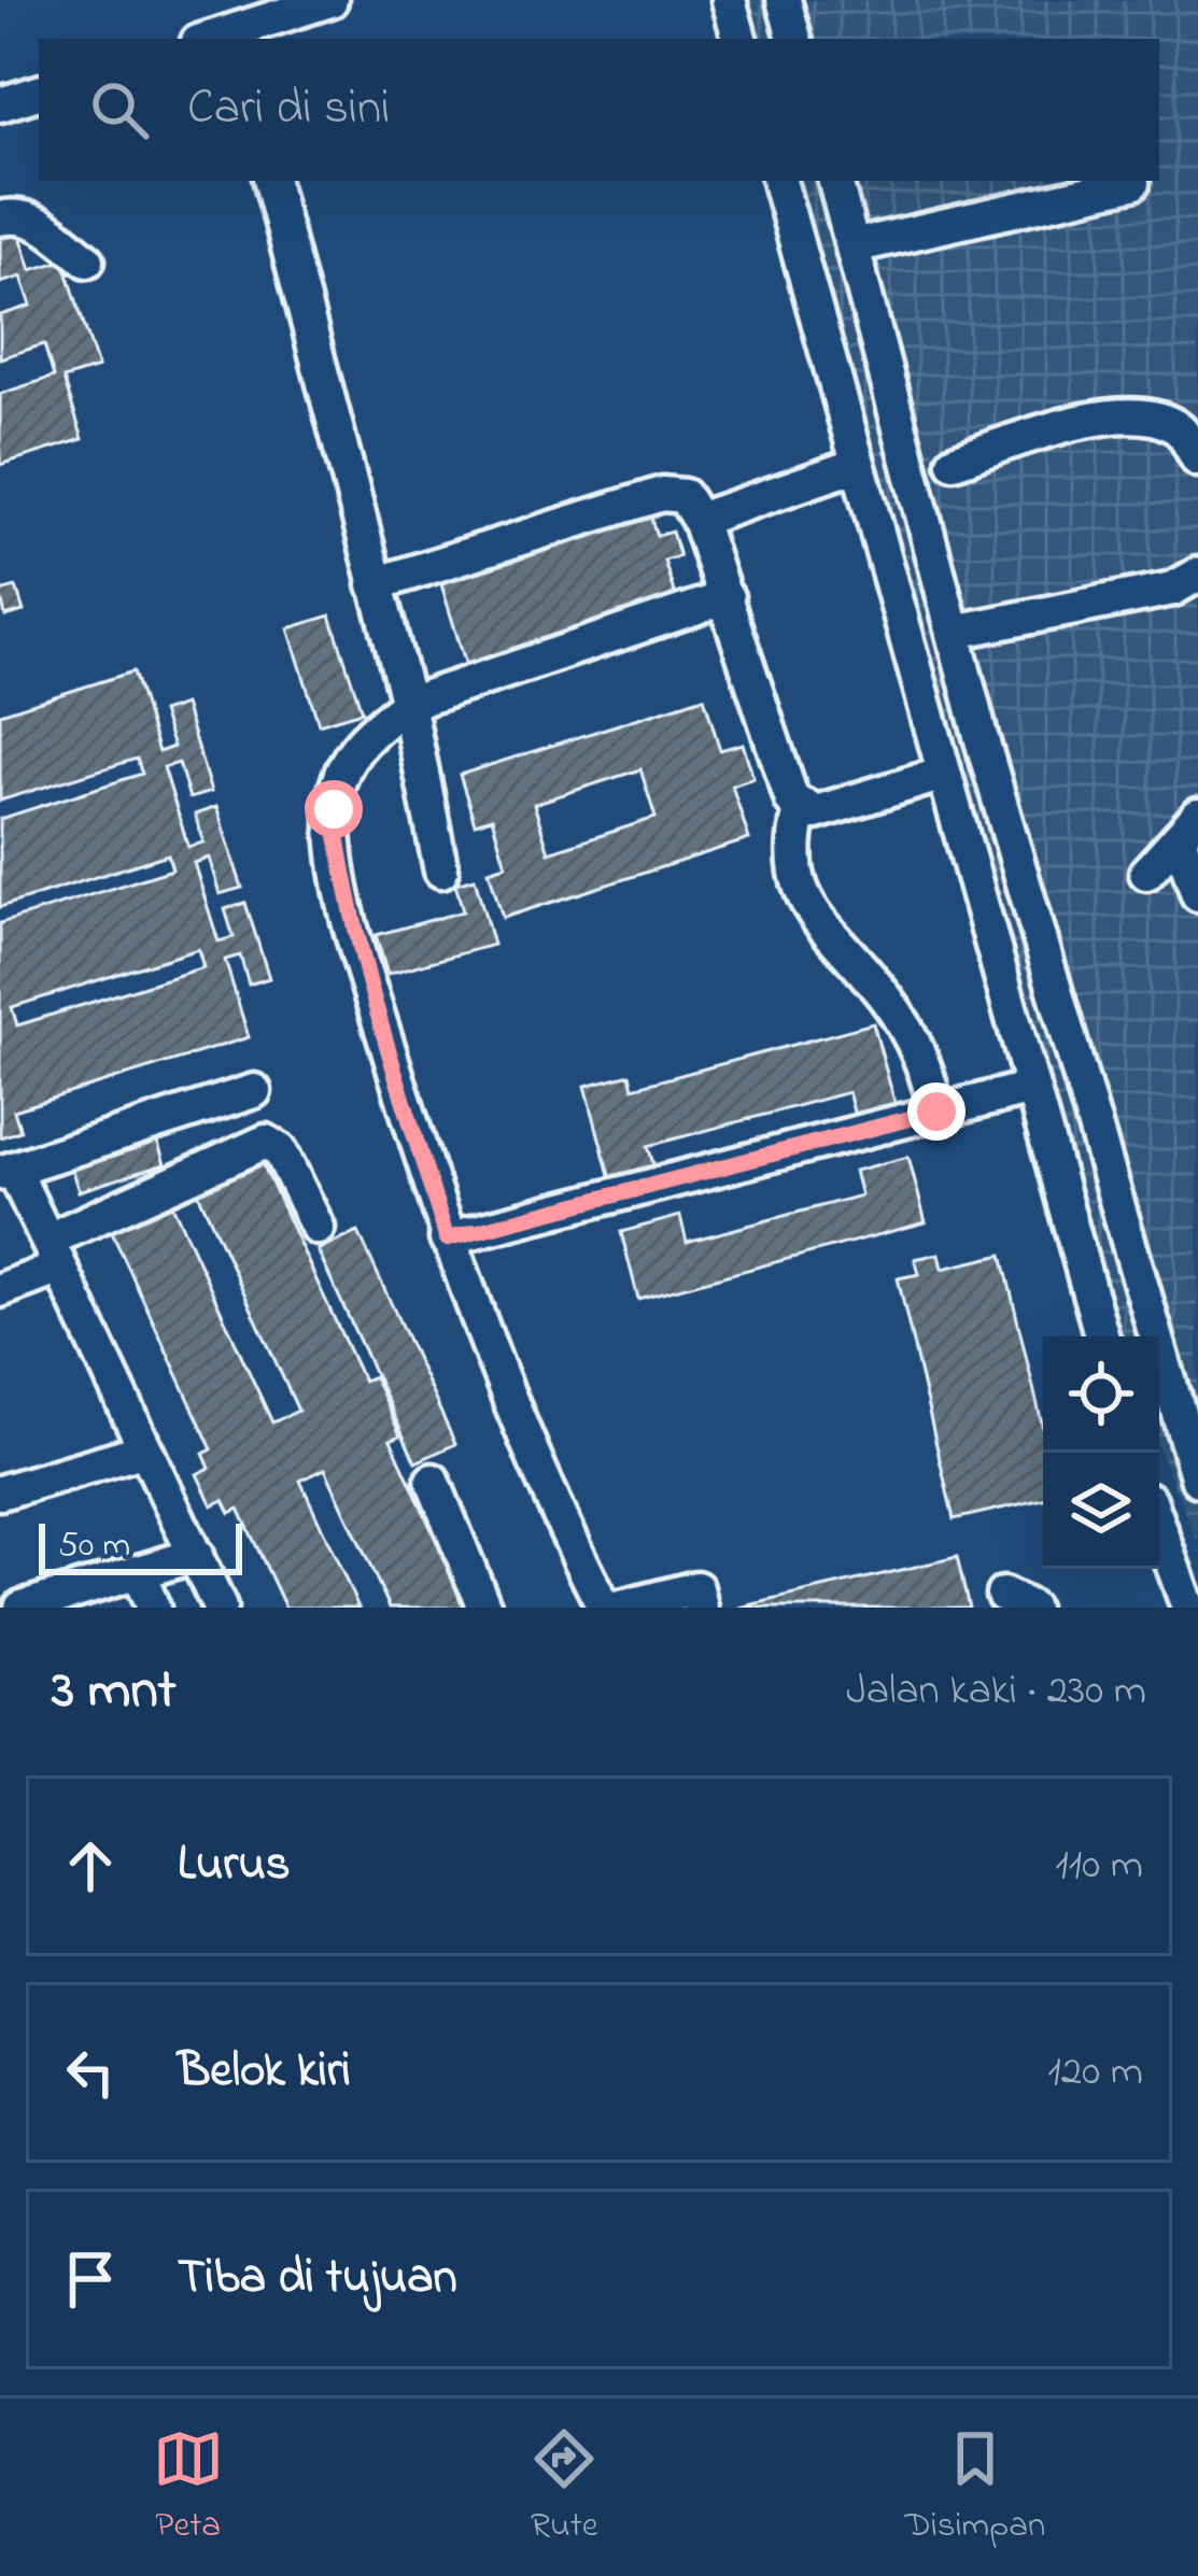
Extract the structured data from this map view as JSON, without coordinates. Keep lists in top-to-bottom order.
{
  "scale_bar": "50 m",
  "page": {
    "search": "Cari di sini",
    "scale": "50 m",
    "heading": ["3 mnt", "Jalan kaki · 230 m"],
    "list": [
      ["Lurus", "110 m"],
      ["Belok kiri", "120 m"],
      "Tiba di tujuan"
    ],
    "nav": ["Peta", "Rute", "Disimpan"]
  }
}
